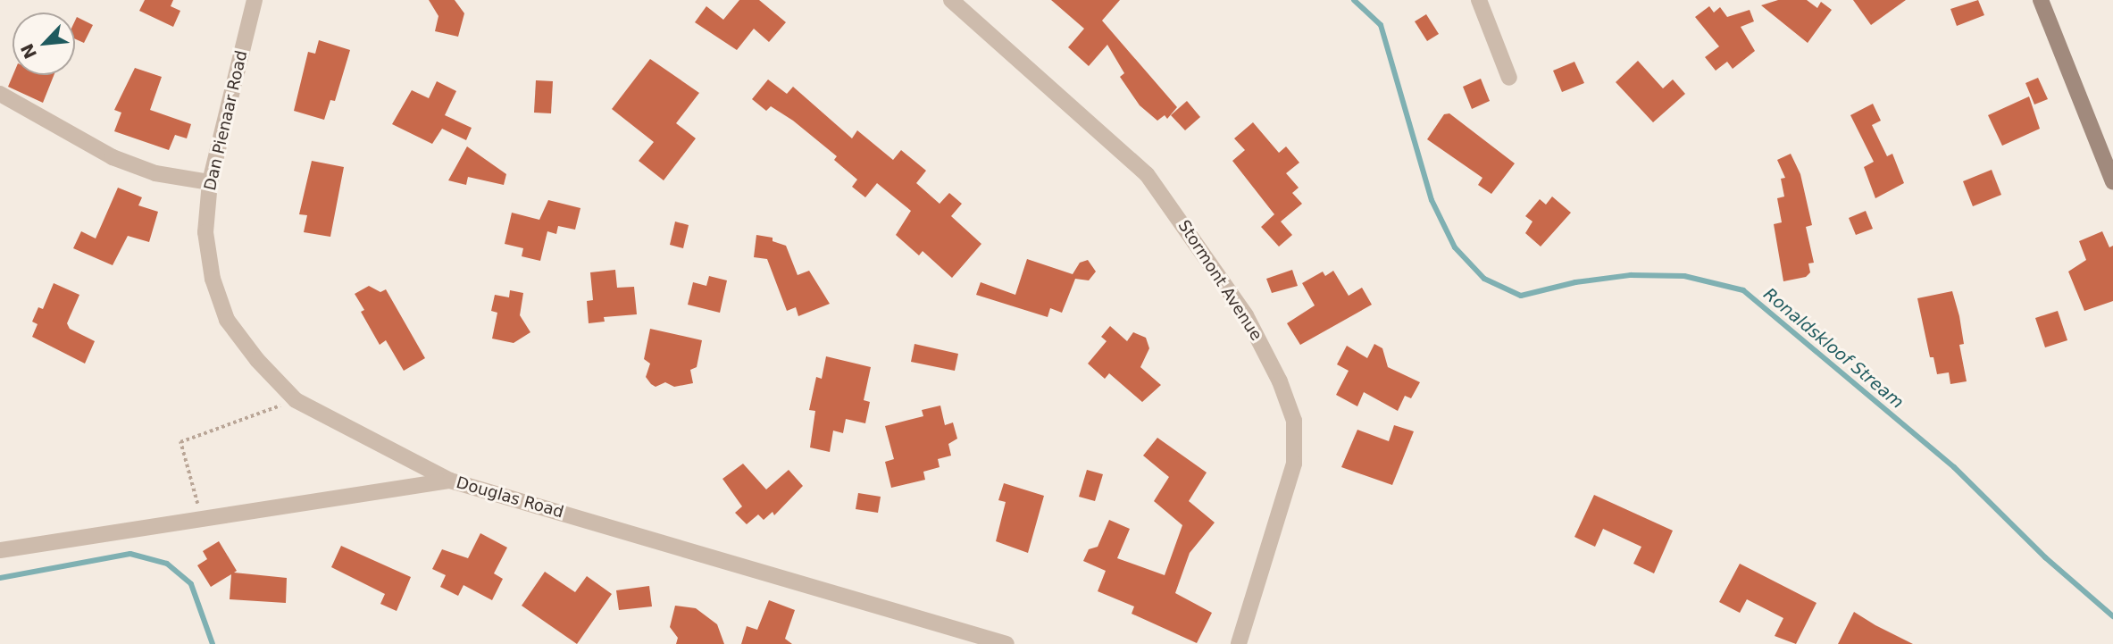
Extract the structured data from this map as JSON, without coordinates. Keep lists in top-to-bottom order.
{
  "streets": {
    "street": ["Dan Pienaar Road", "Stormont Avenue", "Douglas Road"]
  },
  "crossings": [
    ["Dan Pienaar Road", "Douglas Road"]
  ],
  "water": ["Ronaldskloof Stream"],
  "north": "bottom left"
}
